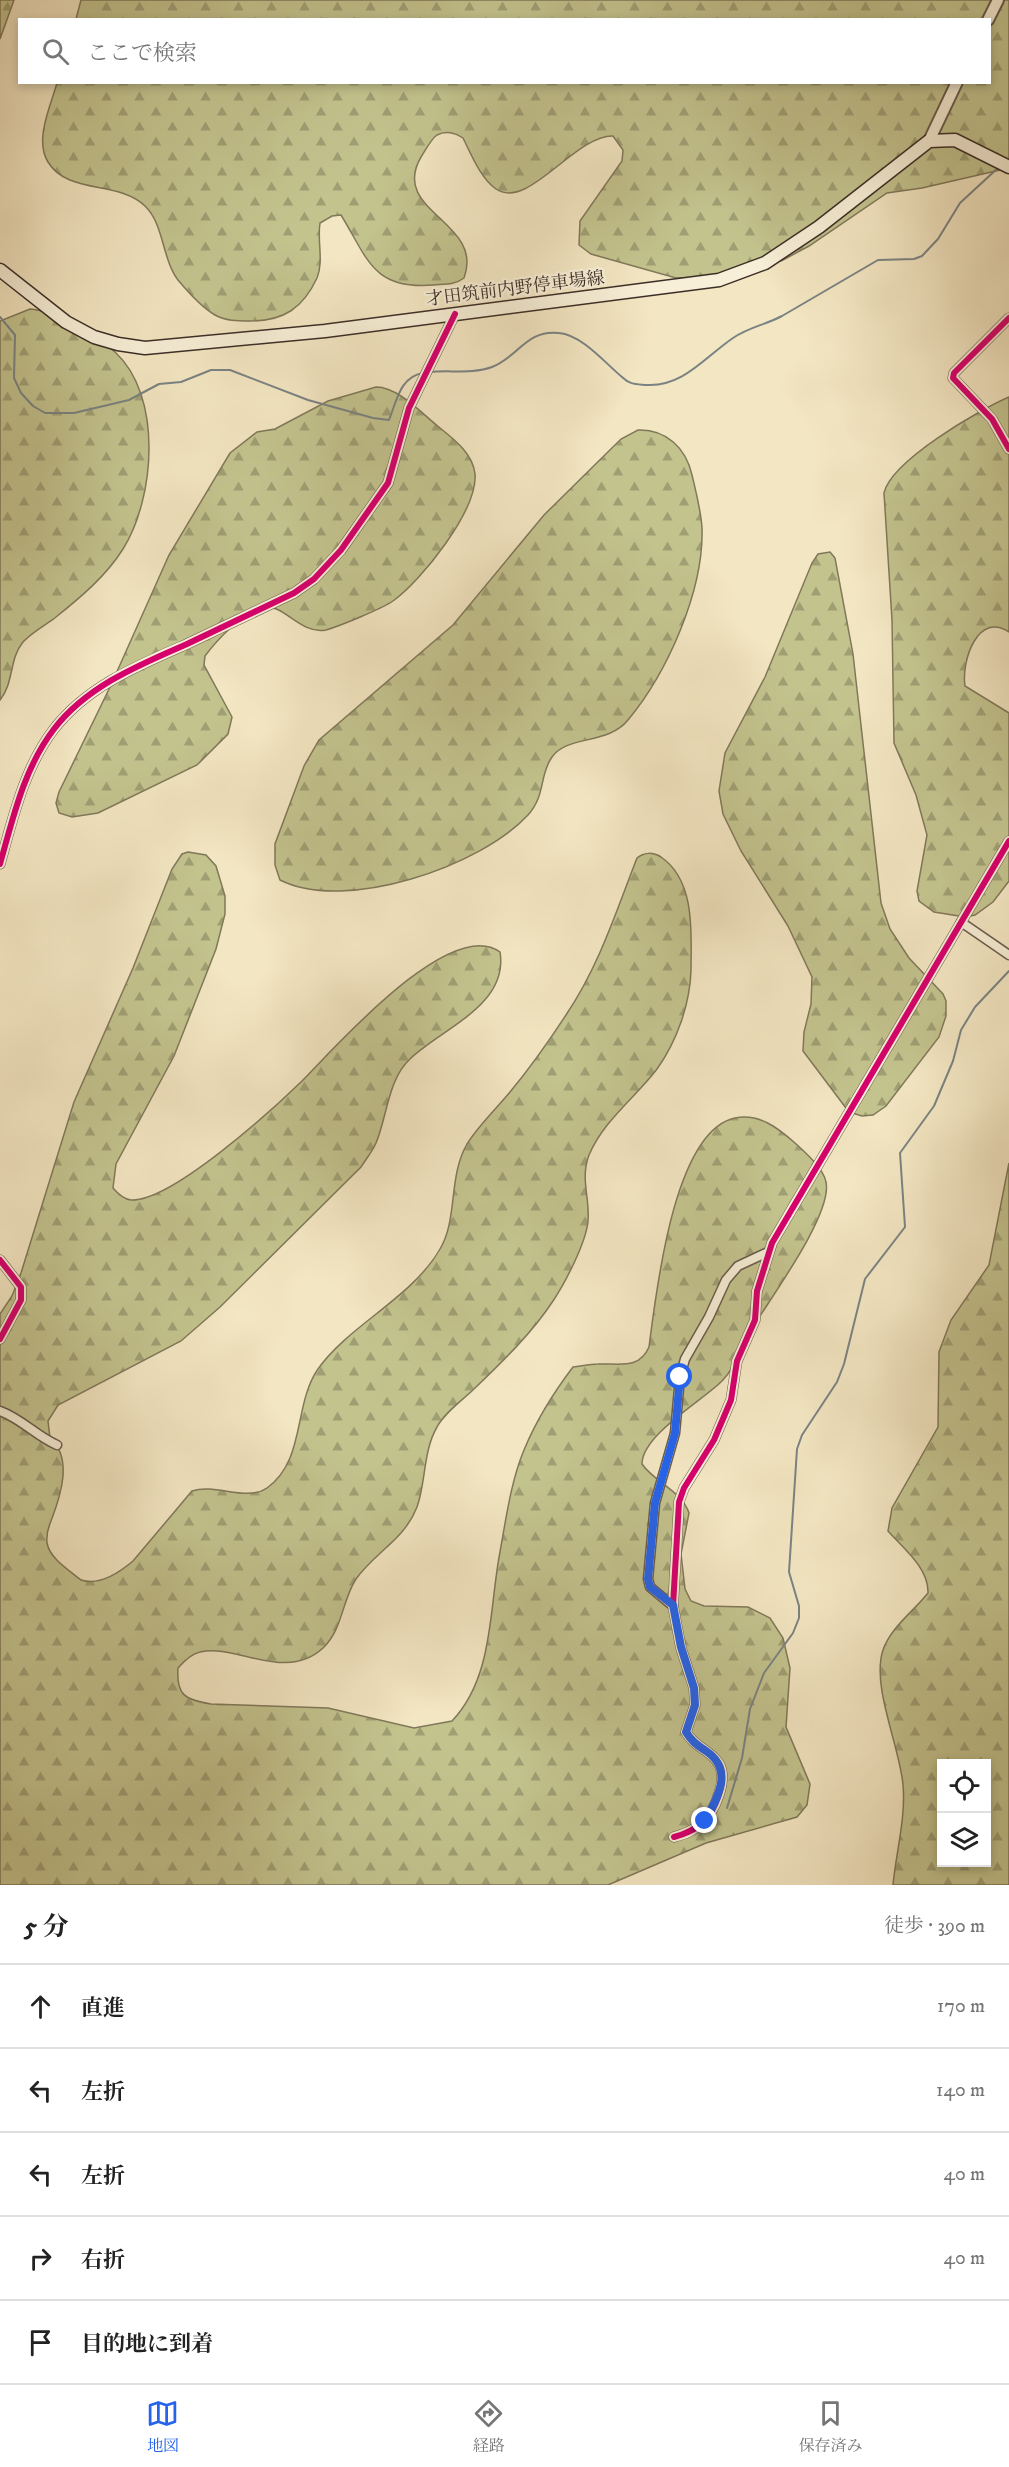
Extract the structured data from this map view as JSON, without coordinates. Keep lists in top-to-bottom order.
{
  "streets": {
    "main road": ["才田筑前内野停車場線"]
  },
  "page": {
    "search": "ここで検索",
    "heading": ["5 分", "徒歩 · 390 m"],
    "list": [
      ["直進", "170 m"],
      ["左折", "140 m"],
      ["左折", "40 m"],
      ["右折", "40 m"],
      "目的地に到着"
    ],
    "nav": ["地図", "経路", "保存済み"]
  }
}
